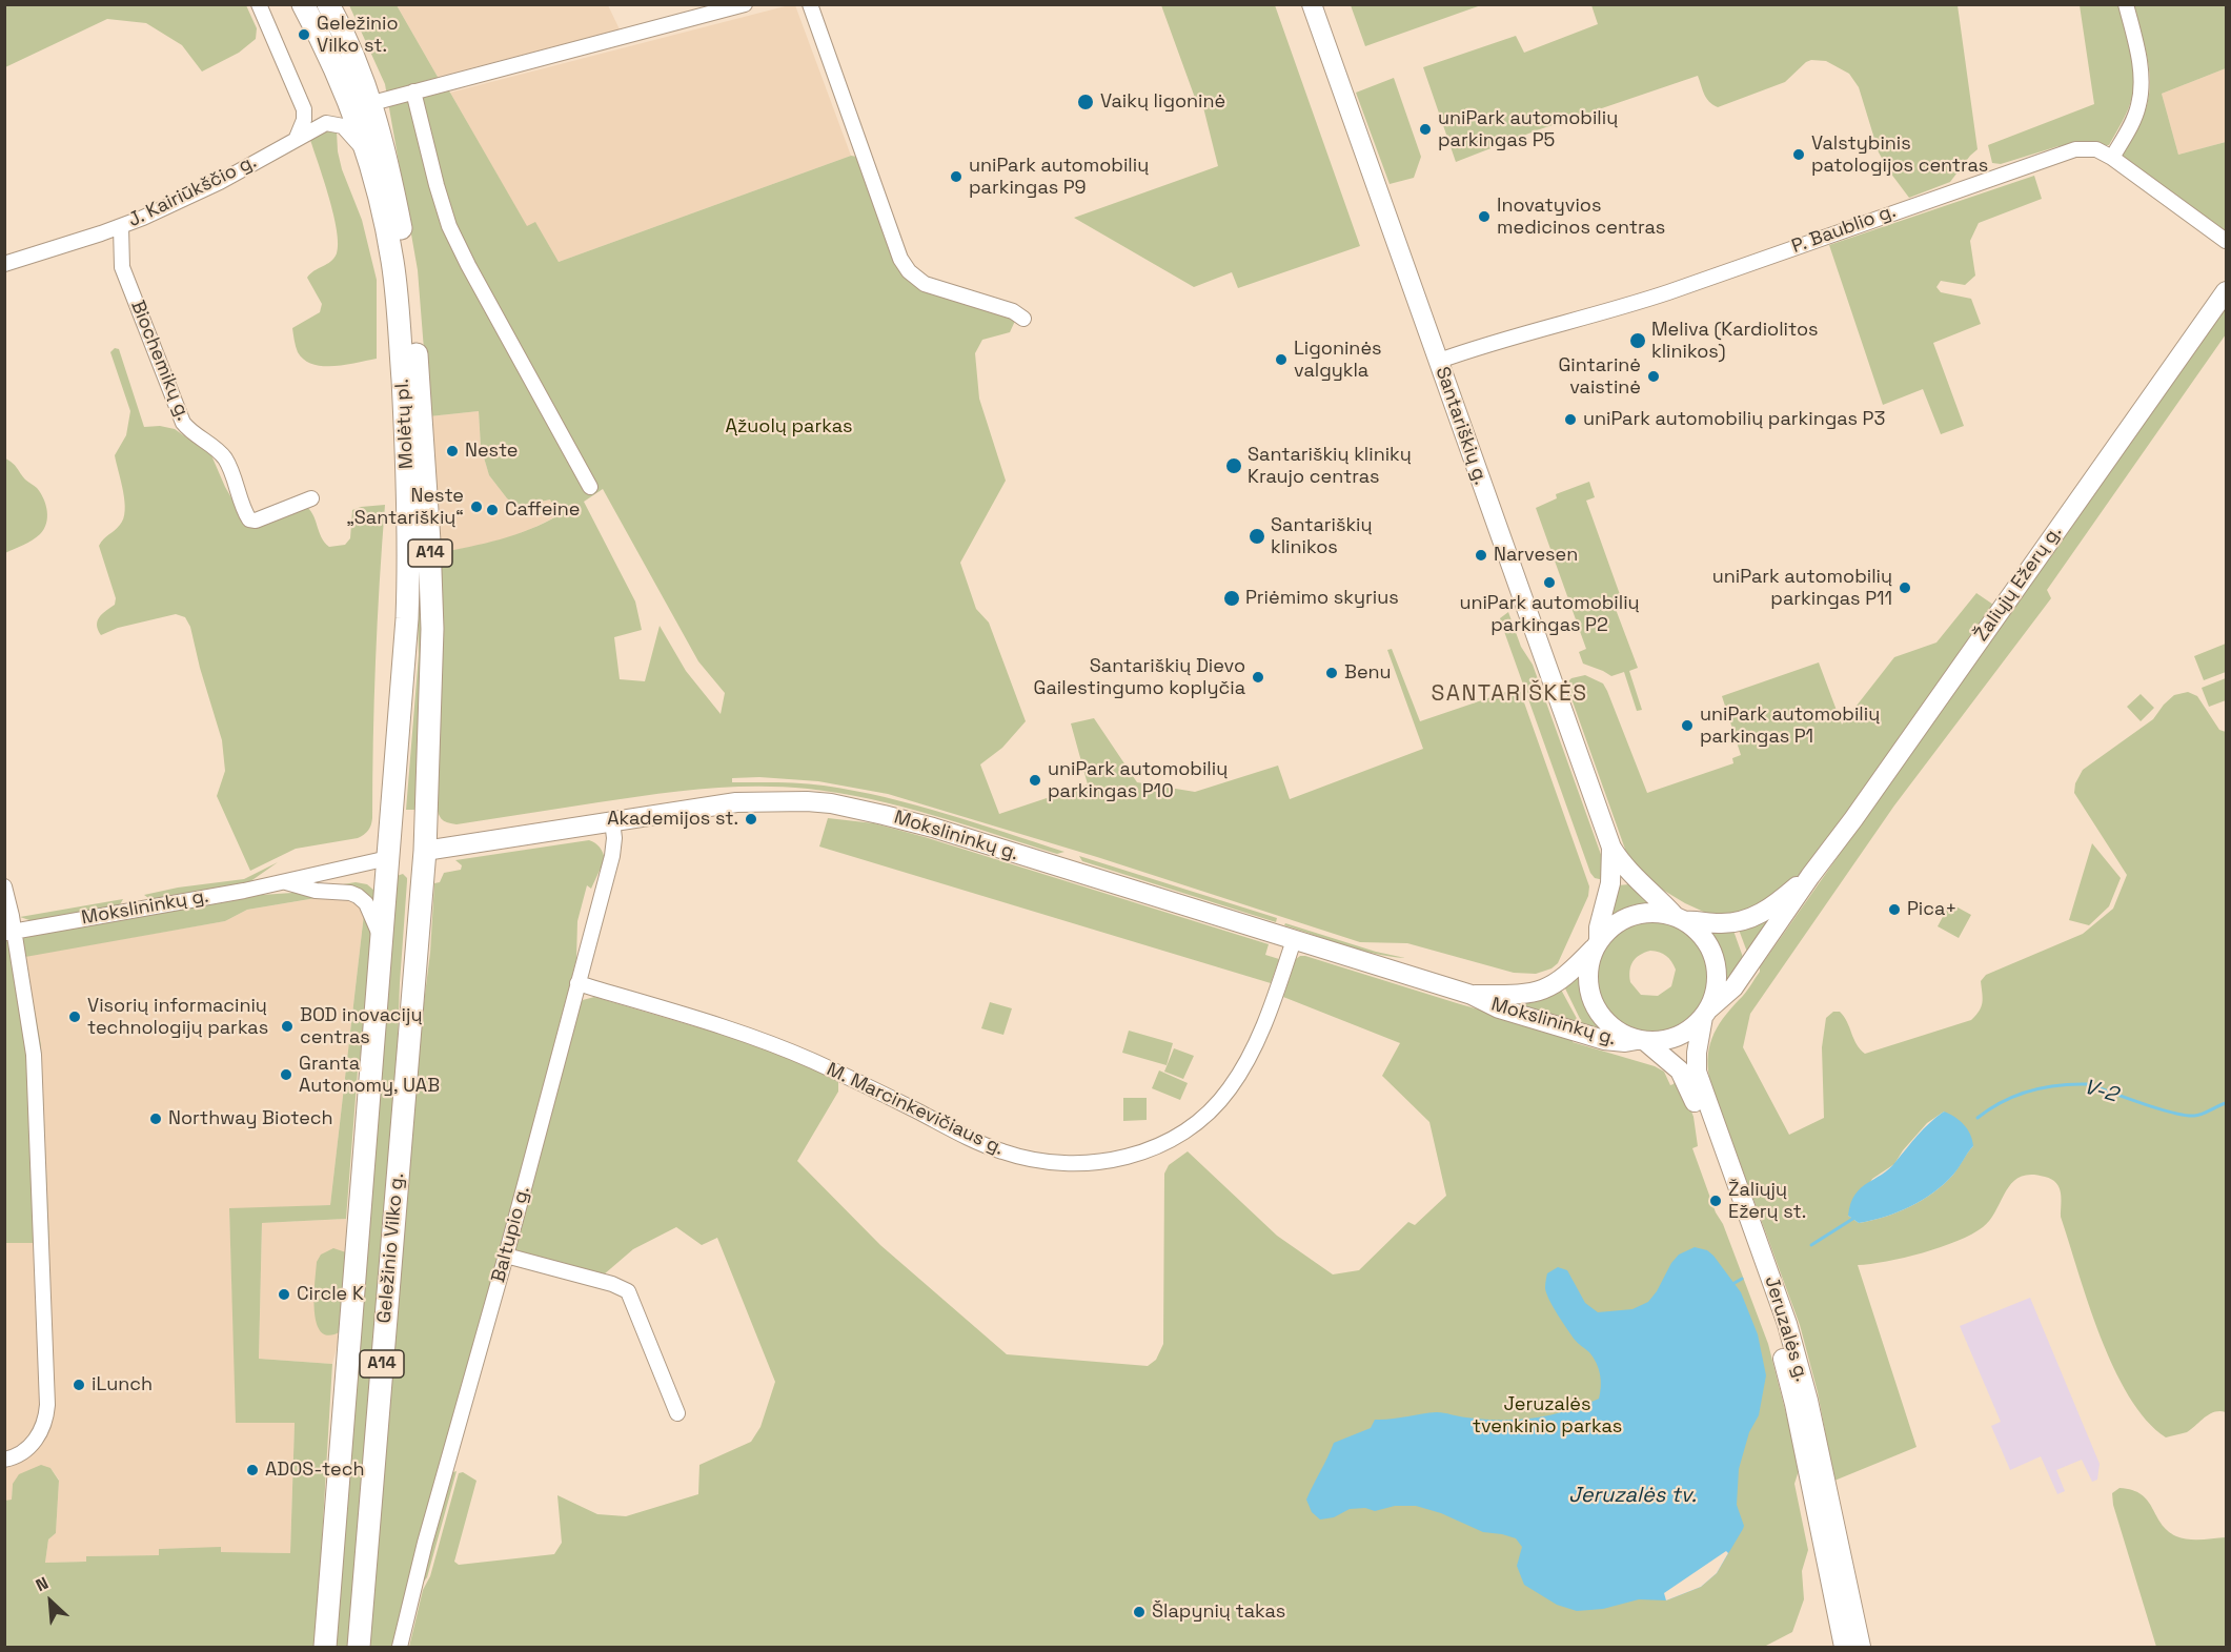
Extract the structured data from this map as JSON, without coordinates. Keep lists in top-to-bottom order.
{
  "streets": {
    "highway": ["Molėtų pl.", "A14", "Geležinio Vilko g."],
    "main road": [
      "Santariškių g.",
      "Žaliųjų Ežerų g.",
      "Mokslininkų g.",
      "Jeruzalės g."
    ],
    "street": [
      "J. Kairiūkščio g.",
      "P. Baublio g.",
      "Biochemikų g.",
      "M. Marcinkevičiaus g.",
      "Baltupio g."
    ]
  },
  "crossings": [
    ["J. Kairiūkščio g.", "Biochemikų g."],
    ["J. Kairiūkščio g.", "Molėtų pl."],
    ["P. Baublio g.", "Santariškių g."],
    ["Molėtų pl.", "Mokslininkų g."],
    ["Molėtų pl.", "Geležinio Vilko g."],
    ["Santariškių g.", "Žaliųjų Ežerų g."],
    ["Santariškių g.", "Mokslininkų g."],
    ["Santariškių g.", "Jeruzalės g."],
    ["Žaliųjų Ežerų g.", "Mokslininkų g."],
    ["Žaliųjų Ežerų g.", "Jeruzalės g."],
    ["Mokslininkų g.", "M. Marcinkevičiaus g."],
    ["Mokslininkų g.", "Baltupio g."],
    ["Mokslininkų g.", "Geležinio Vilko g."],
    ["Mokslininkų g.", "Jeruzalės g."],
    ["M. Marcinkevičiaus g.", "Baltupio g."]
  ],
  "districts": ["SANTARIŠKĖS"],
  "water": ["V-2", "Jeruzalės tv."],
  "parks": ["Ąžuolų parkas", "Jeruzalės tvenkinio parkas"],
  "places": [
    "Geležinio Vilko st.",
    "Vaikų ligoninė",
    "uniPark automobilių parkingas P5",
    "Valstybinis patologijos centras",
    "uniPark automobilių parkingas P9",
    "Inovatyvios medicinos centras",
    "Meliva (Kardiolitos klinikos)",
    "Ligoninės valgykla",
    "Gintarinė vaistinė",
    "uniPark automobilių parkingas P3",
    "Neste",
    "Santariškių klinikų Kraujo centras",
    "Neste „Santariškių“",
    "Caffeine",
    "Santariškių klinikos",
    "Narvesen",
    "uniPark automobilių parkingas P2",
    "uniPark automobilių parkingas P11",
    "Priėmimo skyrius",
    "Benu",
    "Santariškių Dievo Gailestingumo koplyčia",
    "uniPark automobilių parkingas P1",
    "uniPark automobilių parkingas P10",
    "Akademijos st.",
    "Pica+",
    "Visorių informacinių technologijų parkas",
    "BOD inovacijų centras",
    "Granta Autonomy, UAB",
    "Northway Biotech",
    "Žaliųjų Ežerų st.",
    "Circle K",
    "iLunch",
    "ADOS-tech",
    "Šlapynių takas"
  ],
  "north": "top left"
}
